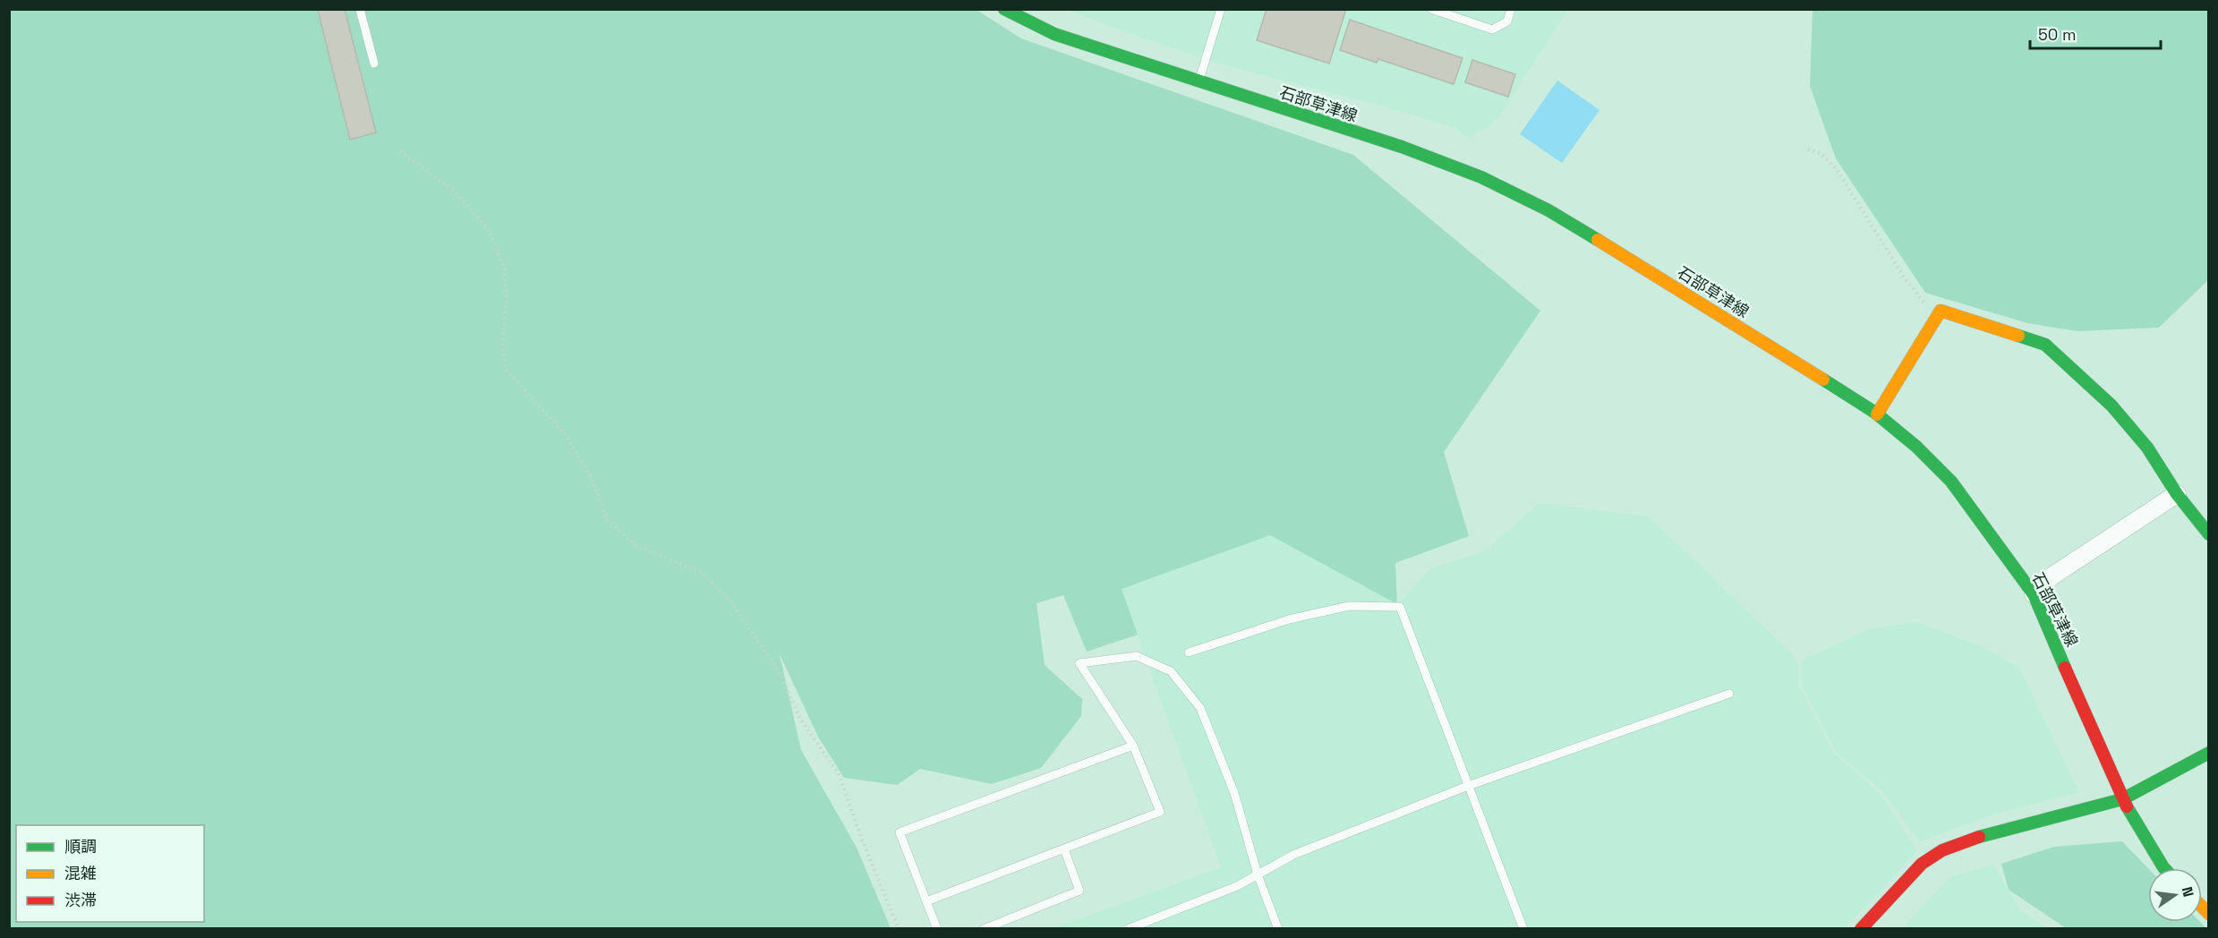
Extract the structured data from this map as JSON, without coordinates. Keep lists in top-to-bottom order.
{
  "streets": {
    "main road": ["石部草津線"]
  },
  "legend": ["順調", "混雑", "渋滞"],
  "scale_bar": "50 m",
  "north": "right"
}
